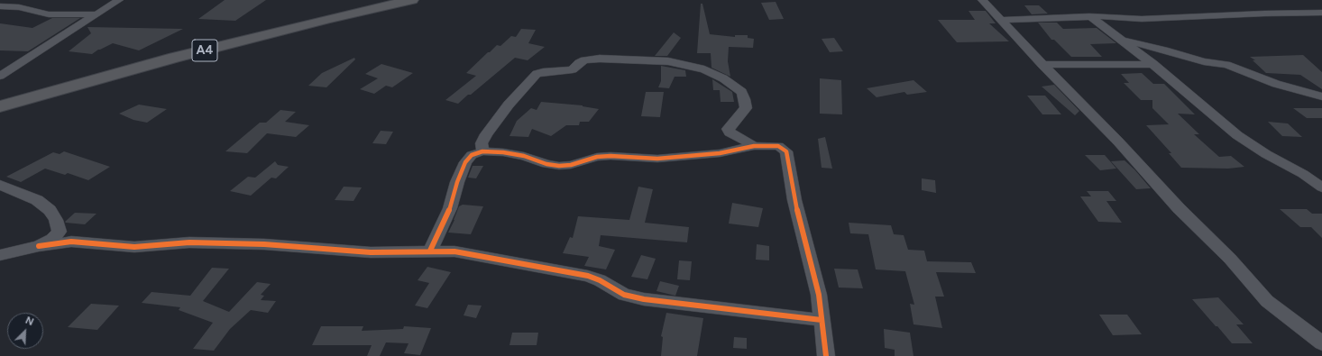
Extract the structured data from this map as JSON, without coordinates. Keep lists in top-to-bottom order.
{
  "streets": {
    "highway": ["A4"]
  },
  "north": "top right"
}
